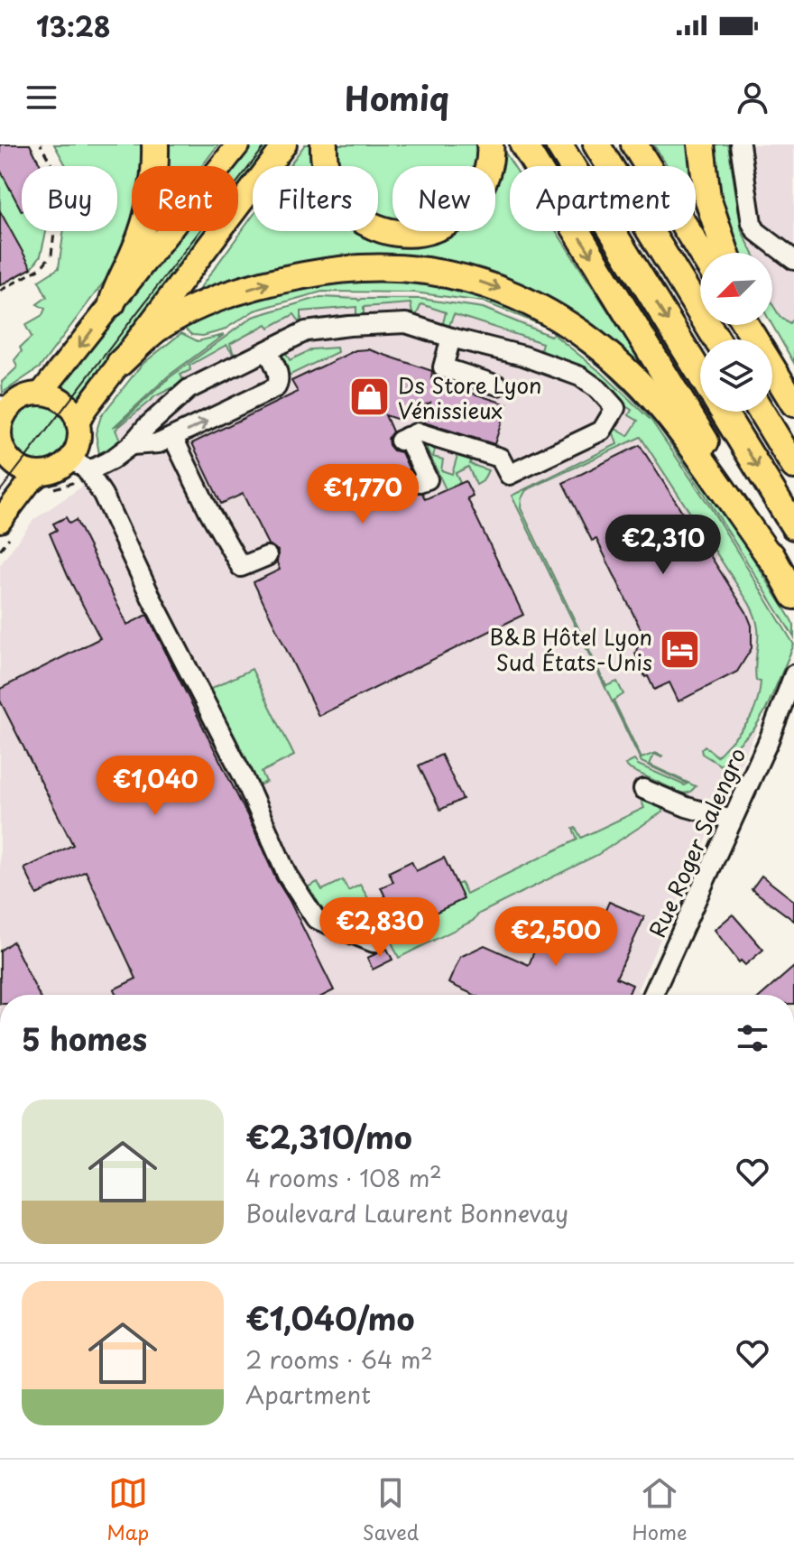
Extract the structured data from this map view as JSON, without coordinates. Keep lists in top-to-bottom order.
{
  "streets": {
    "street": ["Rue Roger Salengro"]
  },
  "places": {
    "shop": ["Ds Store Lyon Vénissieux"],
    "hotel": ["B&B Hôtel Lyon Sud États-Unis"]
  },
  "north": "bottom left",
  "page": {
    "status": "13:28",
    "header": "Homiq",
    "chip": [
      "Buy",
      "Rent",
      "Filters",
      "New",
      "Apartment"
    ],
    "price": [
      "€1,770",
      "€2,310",
      "€1,040",
      "€2,830",
      "€2,500"
    ],
    "heading": "5 homes",
    "list": [
      {
        "name": "€2,310/mo",
        "note": "4 rooms · 108 m² · Boulevard Laurent Bonnevay"
      },
      {
        "name": "€1,040/mo",
        "note": "2 rooms · 64 m² · Apartment"
      }
    ],
    "tabs": ["Map", "Saved", "Home"]
  }
}
